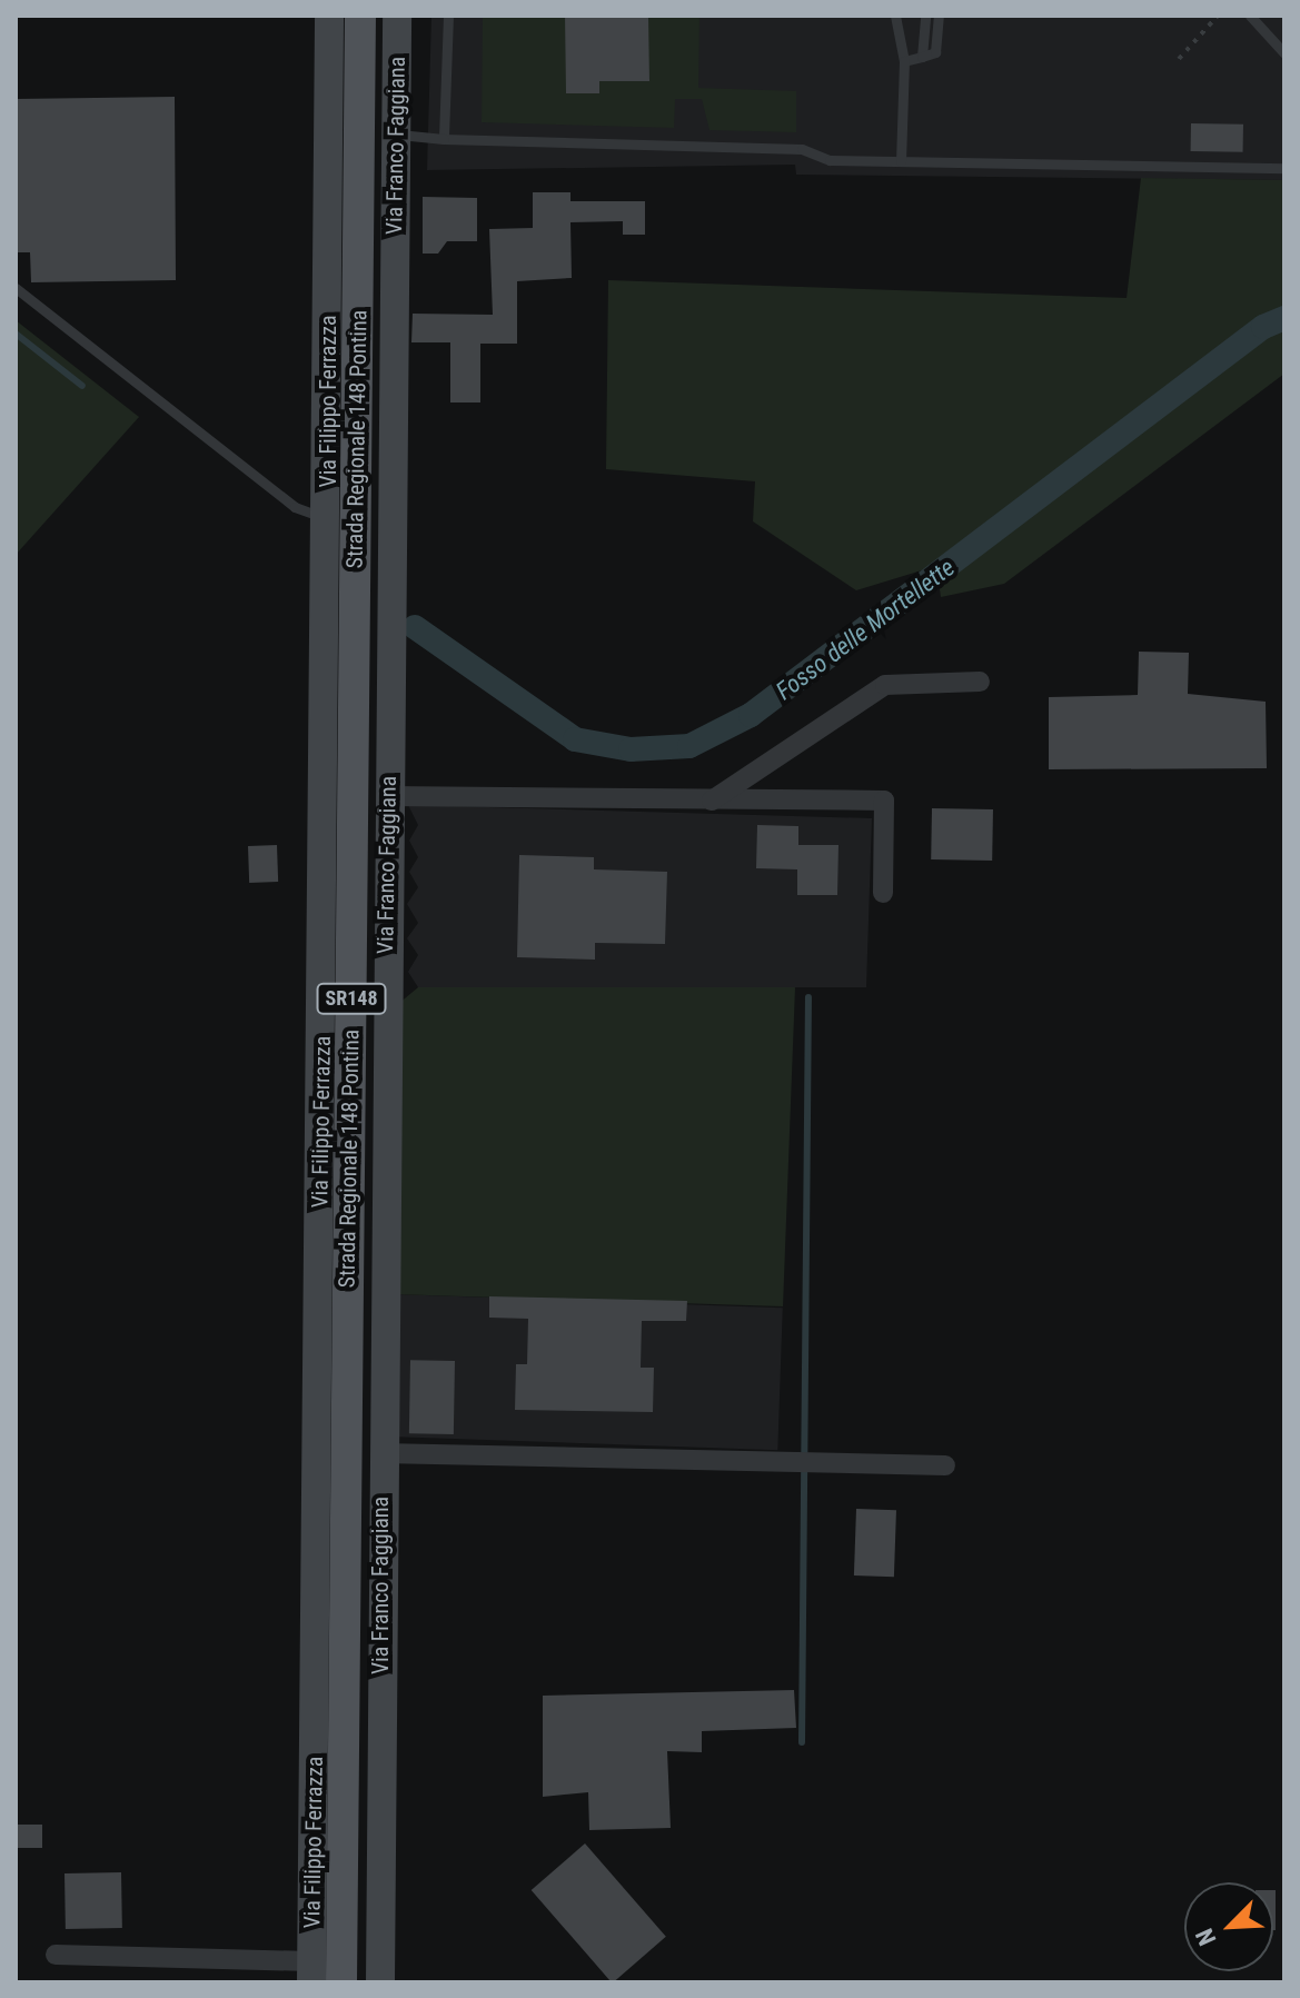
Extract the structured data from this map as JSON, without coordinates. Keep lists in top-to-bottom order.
{
  "streets": {
    "main road": ["Strada Regionale 148 Pontina", "SR148"],
    "street": ["Via Franco Faggiana", "Via Filippo Ferrazza"]
  },
  "water": ["Fosso delle Mortellette"],
  "north": "bottom left"
}
